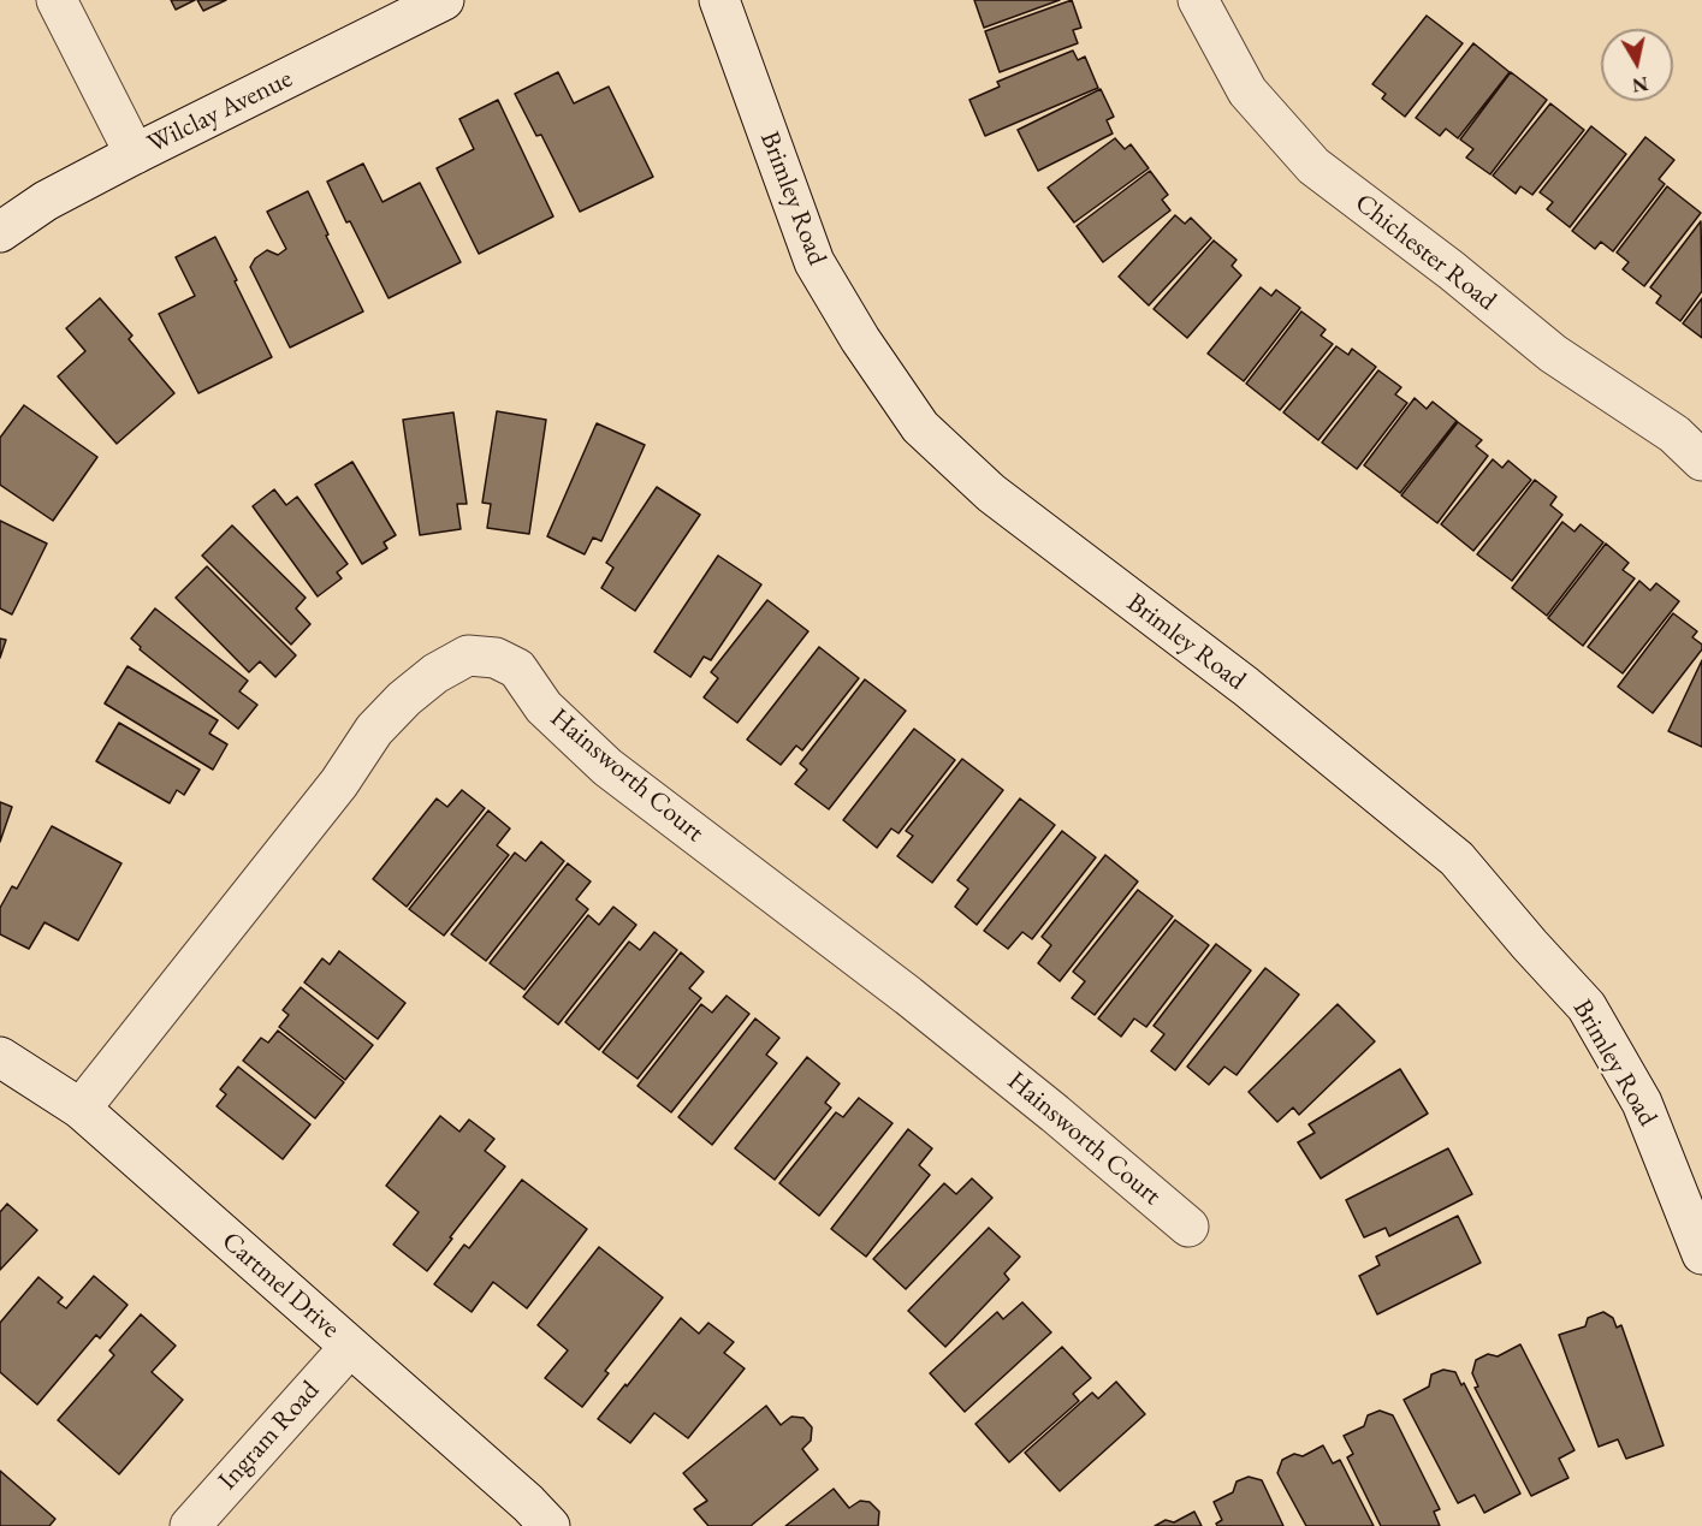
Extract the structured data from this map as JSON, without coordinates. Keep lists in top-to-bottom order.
{
  "streets": {
    "street": [
      "Wilclay Avenue",
      "Brimley Road",
      "Chichester Road",
      "Hainsworth Court",
      "Cartmel Drive",
      "Ingram Road"
    ]
  },
  "crossings": [
    ["Hainsworth Court", "Cartmel Drive"],
    ["Cartmel Drive", "Ingram Road"]
  ],
  "north": "bottom"
}
